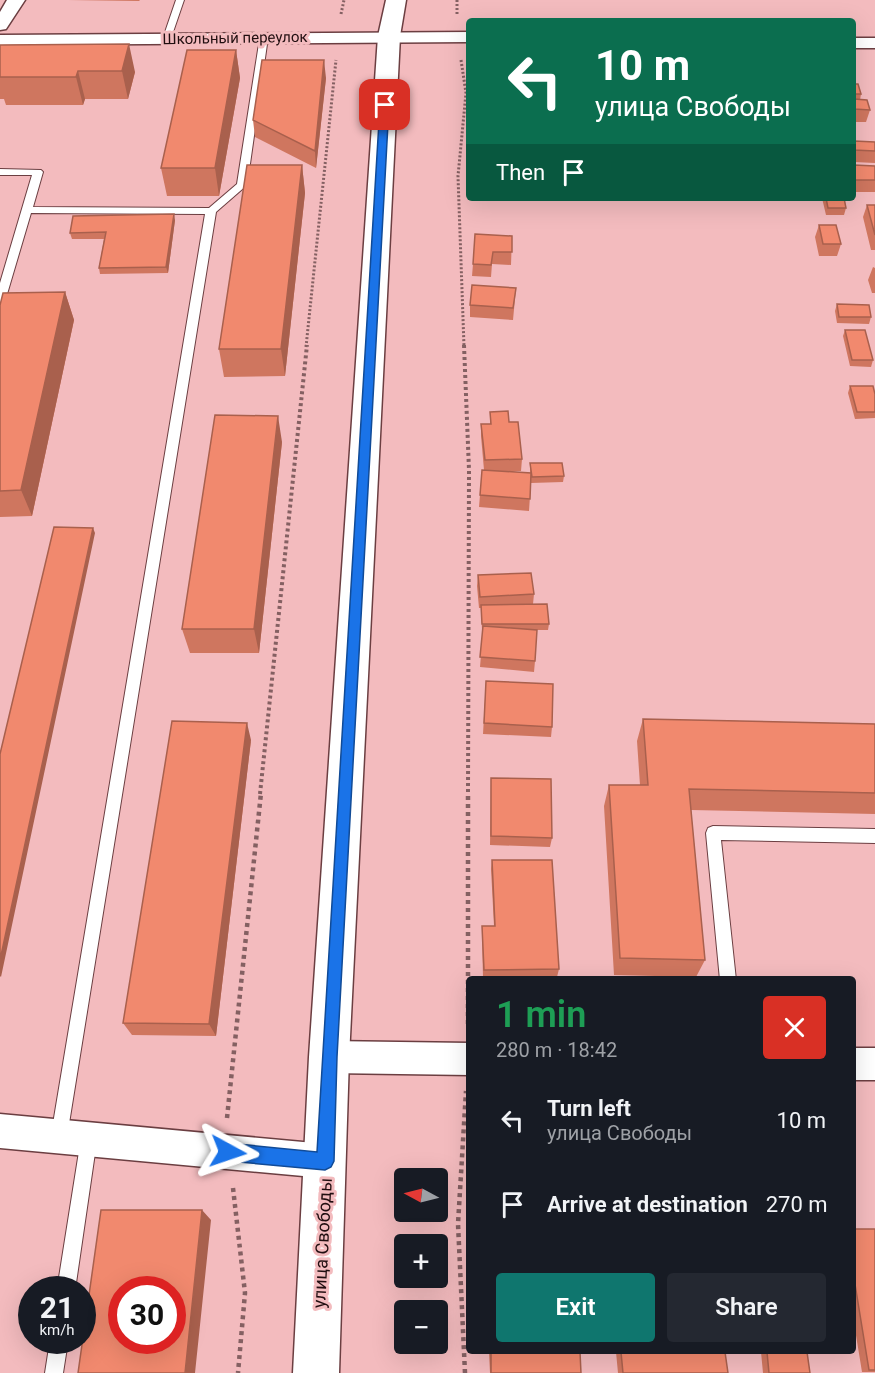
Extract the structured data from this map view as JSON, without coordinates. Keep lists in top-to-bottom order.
{
  "streets": {
    "main road": ["улица Свободы"],
    "street": ["Школьный переулок"]
  },
  "crossings": [
    ["Школьный переулок", "улица Свободы"]
  ],
  "north": "left",
  "page": {
    "turn": ["10 m", "улица Свободы"],
    "then": "Then",
    "heading": ["1 min", "280 m · 18:42"],
    "list": [
      {
        "name": "Turn left",
        "note": "улица Свободы",
        "value": "10 m"
      },
      {
        "name": "Arrive at destination",
        "value": "270 m"
      }
    ],
    "map_buttons": ["+", "−"],
    "buttons": ["Exit", "Share"],
    "speed": "21 km/h",
    "limit": "30"
  }
}
